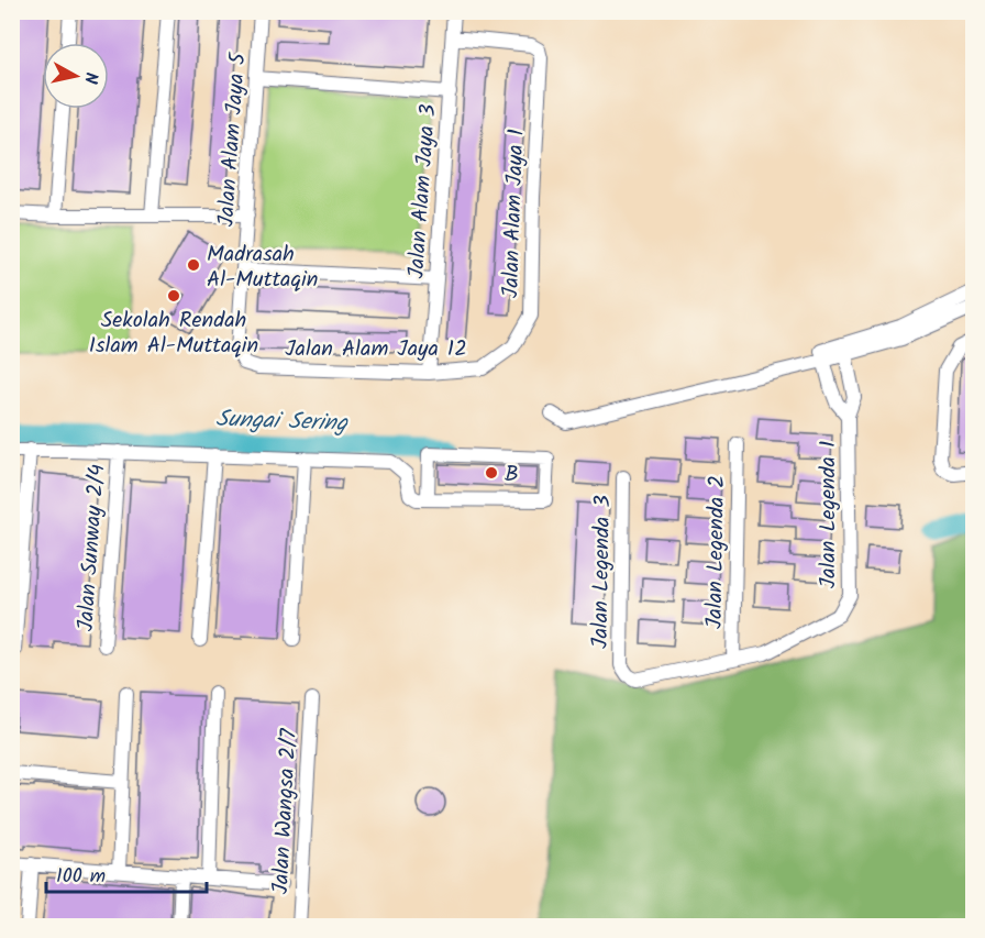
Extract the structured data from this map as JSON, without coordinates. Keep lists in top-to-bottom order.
{
  "streets": {
    "street": [
      "Jalan Alam Jaya 5",
      "Jalan Alam Jaya 3",
      "Jalan Alam Jaya 1",
      "Jalan Alam Jaya 12",
      "Jalan Legenda 1",
      "Jalan Sunway 2/4",
      "Jalan Legenda 2",
      "Jalan Legenda 3",
      "Jalan Wangsa 2/7"
    ]
  },
  "crossings": [
    ["Jalan Alam Jaya 5", "Jalan Alam Jaya 12"],
    ["Jalan Alam Jaya 3", "Jalan Alam Jaya 1"],
    ["Jalan Alam Jaya 3", "Jalan Alam Jaya 12"],
    ["Jalan Alam Jaya 1", "Jalan Alam Jaya 12"],
    ["Jalan Legenda 1", "Jalan Legenda 2"],
    ["Jalan Legenda 1", "Jalan Legenda 3"],
    ["Jalan Legenda 2", "Jalan Legenda 3"]
  ],
  "water": ["Sungai Sering"],
  "places": ["Madrasah Al-Muttaqin", "Sekolah Rendah Islam Al-Muttaqin", "B"],
  "scale_bar": "100 m",
  "north": "right"
}
